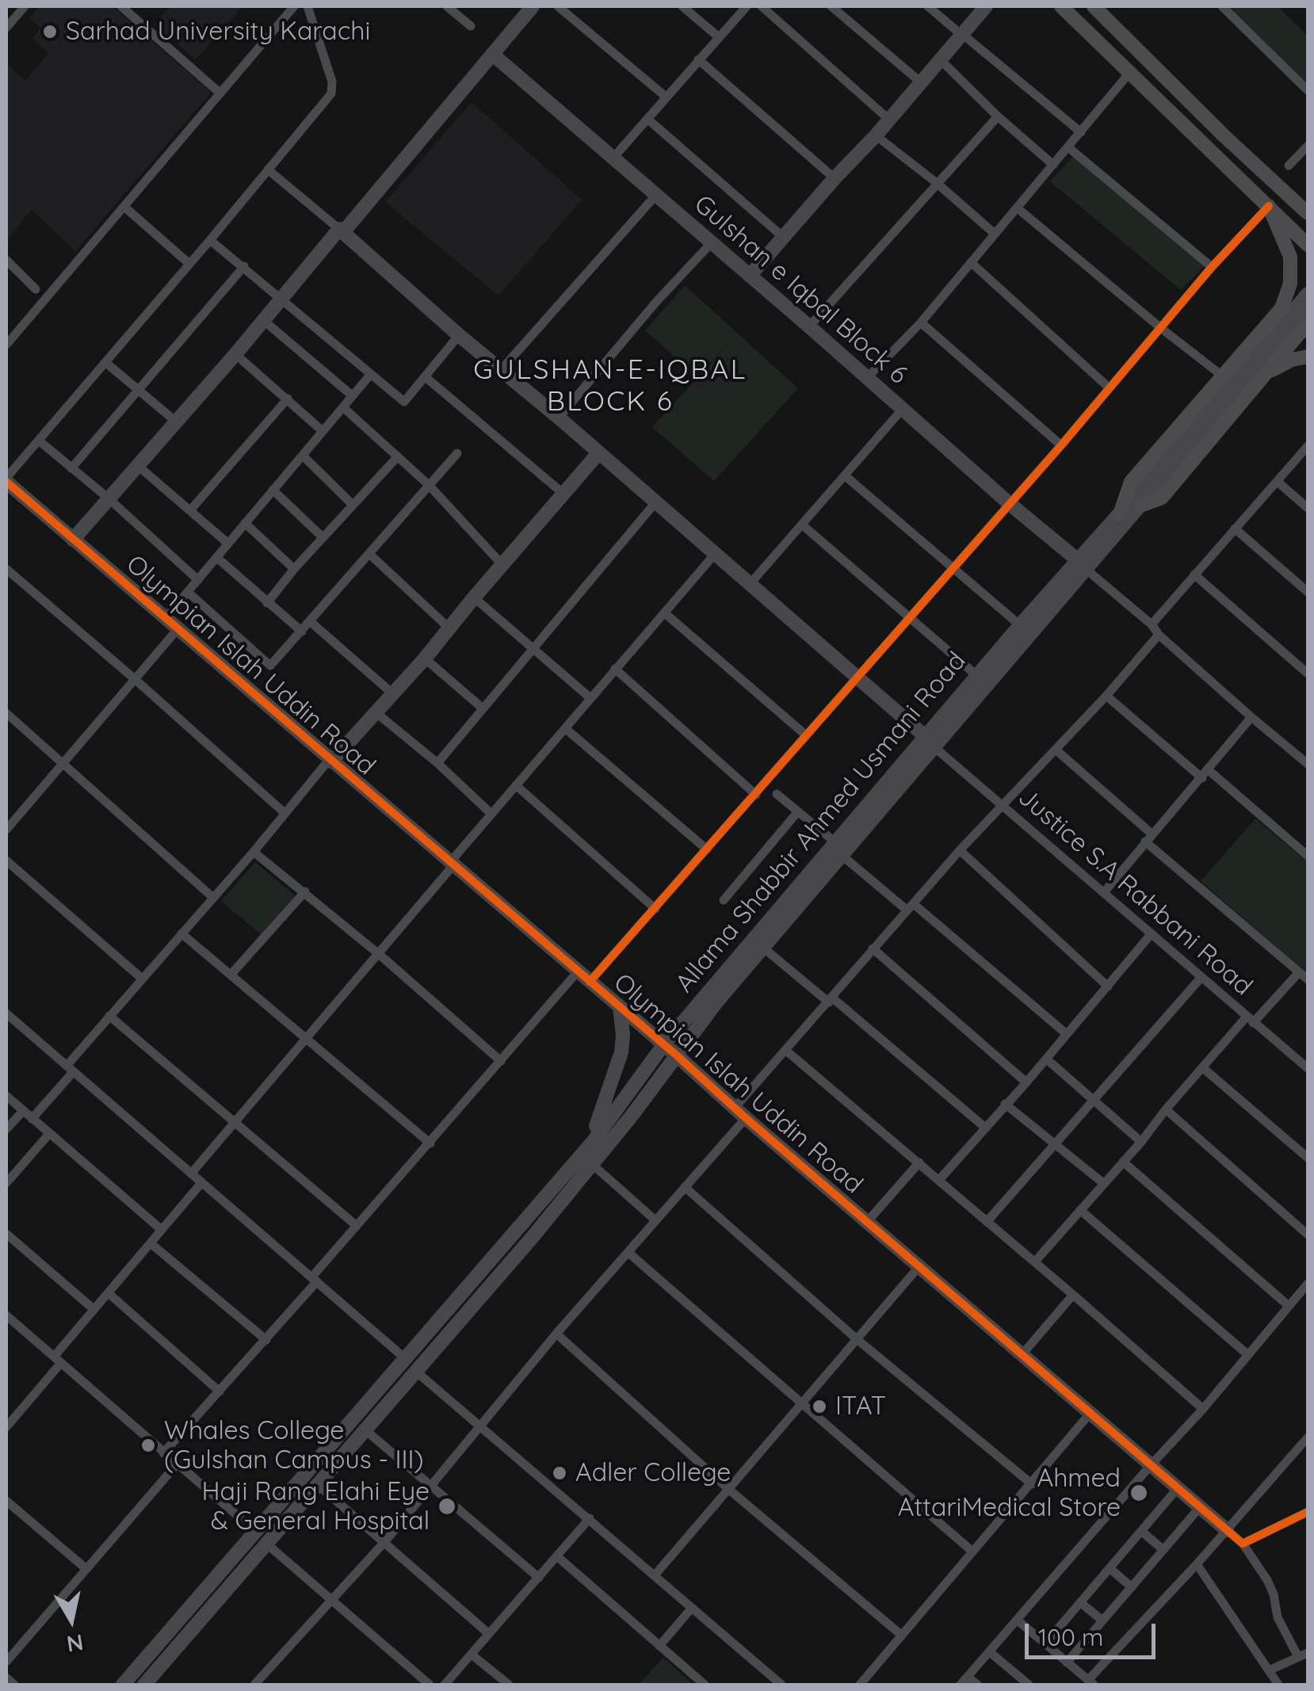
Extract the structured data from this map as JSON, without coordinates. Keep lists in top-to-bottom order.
{
  "streets": {
    "street": [
      "Gulshan e Iqbal Block 6",
      "Olympian Islah Uddin Road",
      "Allama Shabbir Ahmed Usmani Road",
      "Justice S.A Rabbani Road"
    ]
  },
  "crossings": [
    ["Gulshan e Iqbal Block 6", "Allama Shabbir Ahmed Usmani Road"],
    ["Olympian Islah Uddin Road", "Allama Shabbir Ahmed Usmani Road"],
    ["Allama Shabbir Ahmed Usmani Road", "Justice S.A Rabbani Road"]
  ],
  "districts": ["GULSHAN-E-IQBAL BLOCK 6"],
  "places": [
    "Sarhad University Karachi",
    "ITAT",
    "Whales College (Gulshan Campus - III)",
    "Adler College",
    "Ahmed AttariMedical Store",
    "Haji Rang Elahi Eye & General Hospital"
  ],
  "scale_bar": "100 m",
  "north": "bottom"
}
